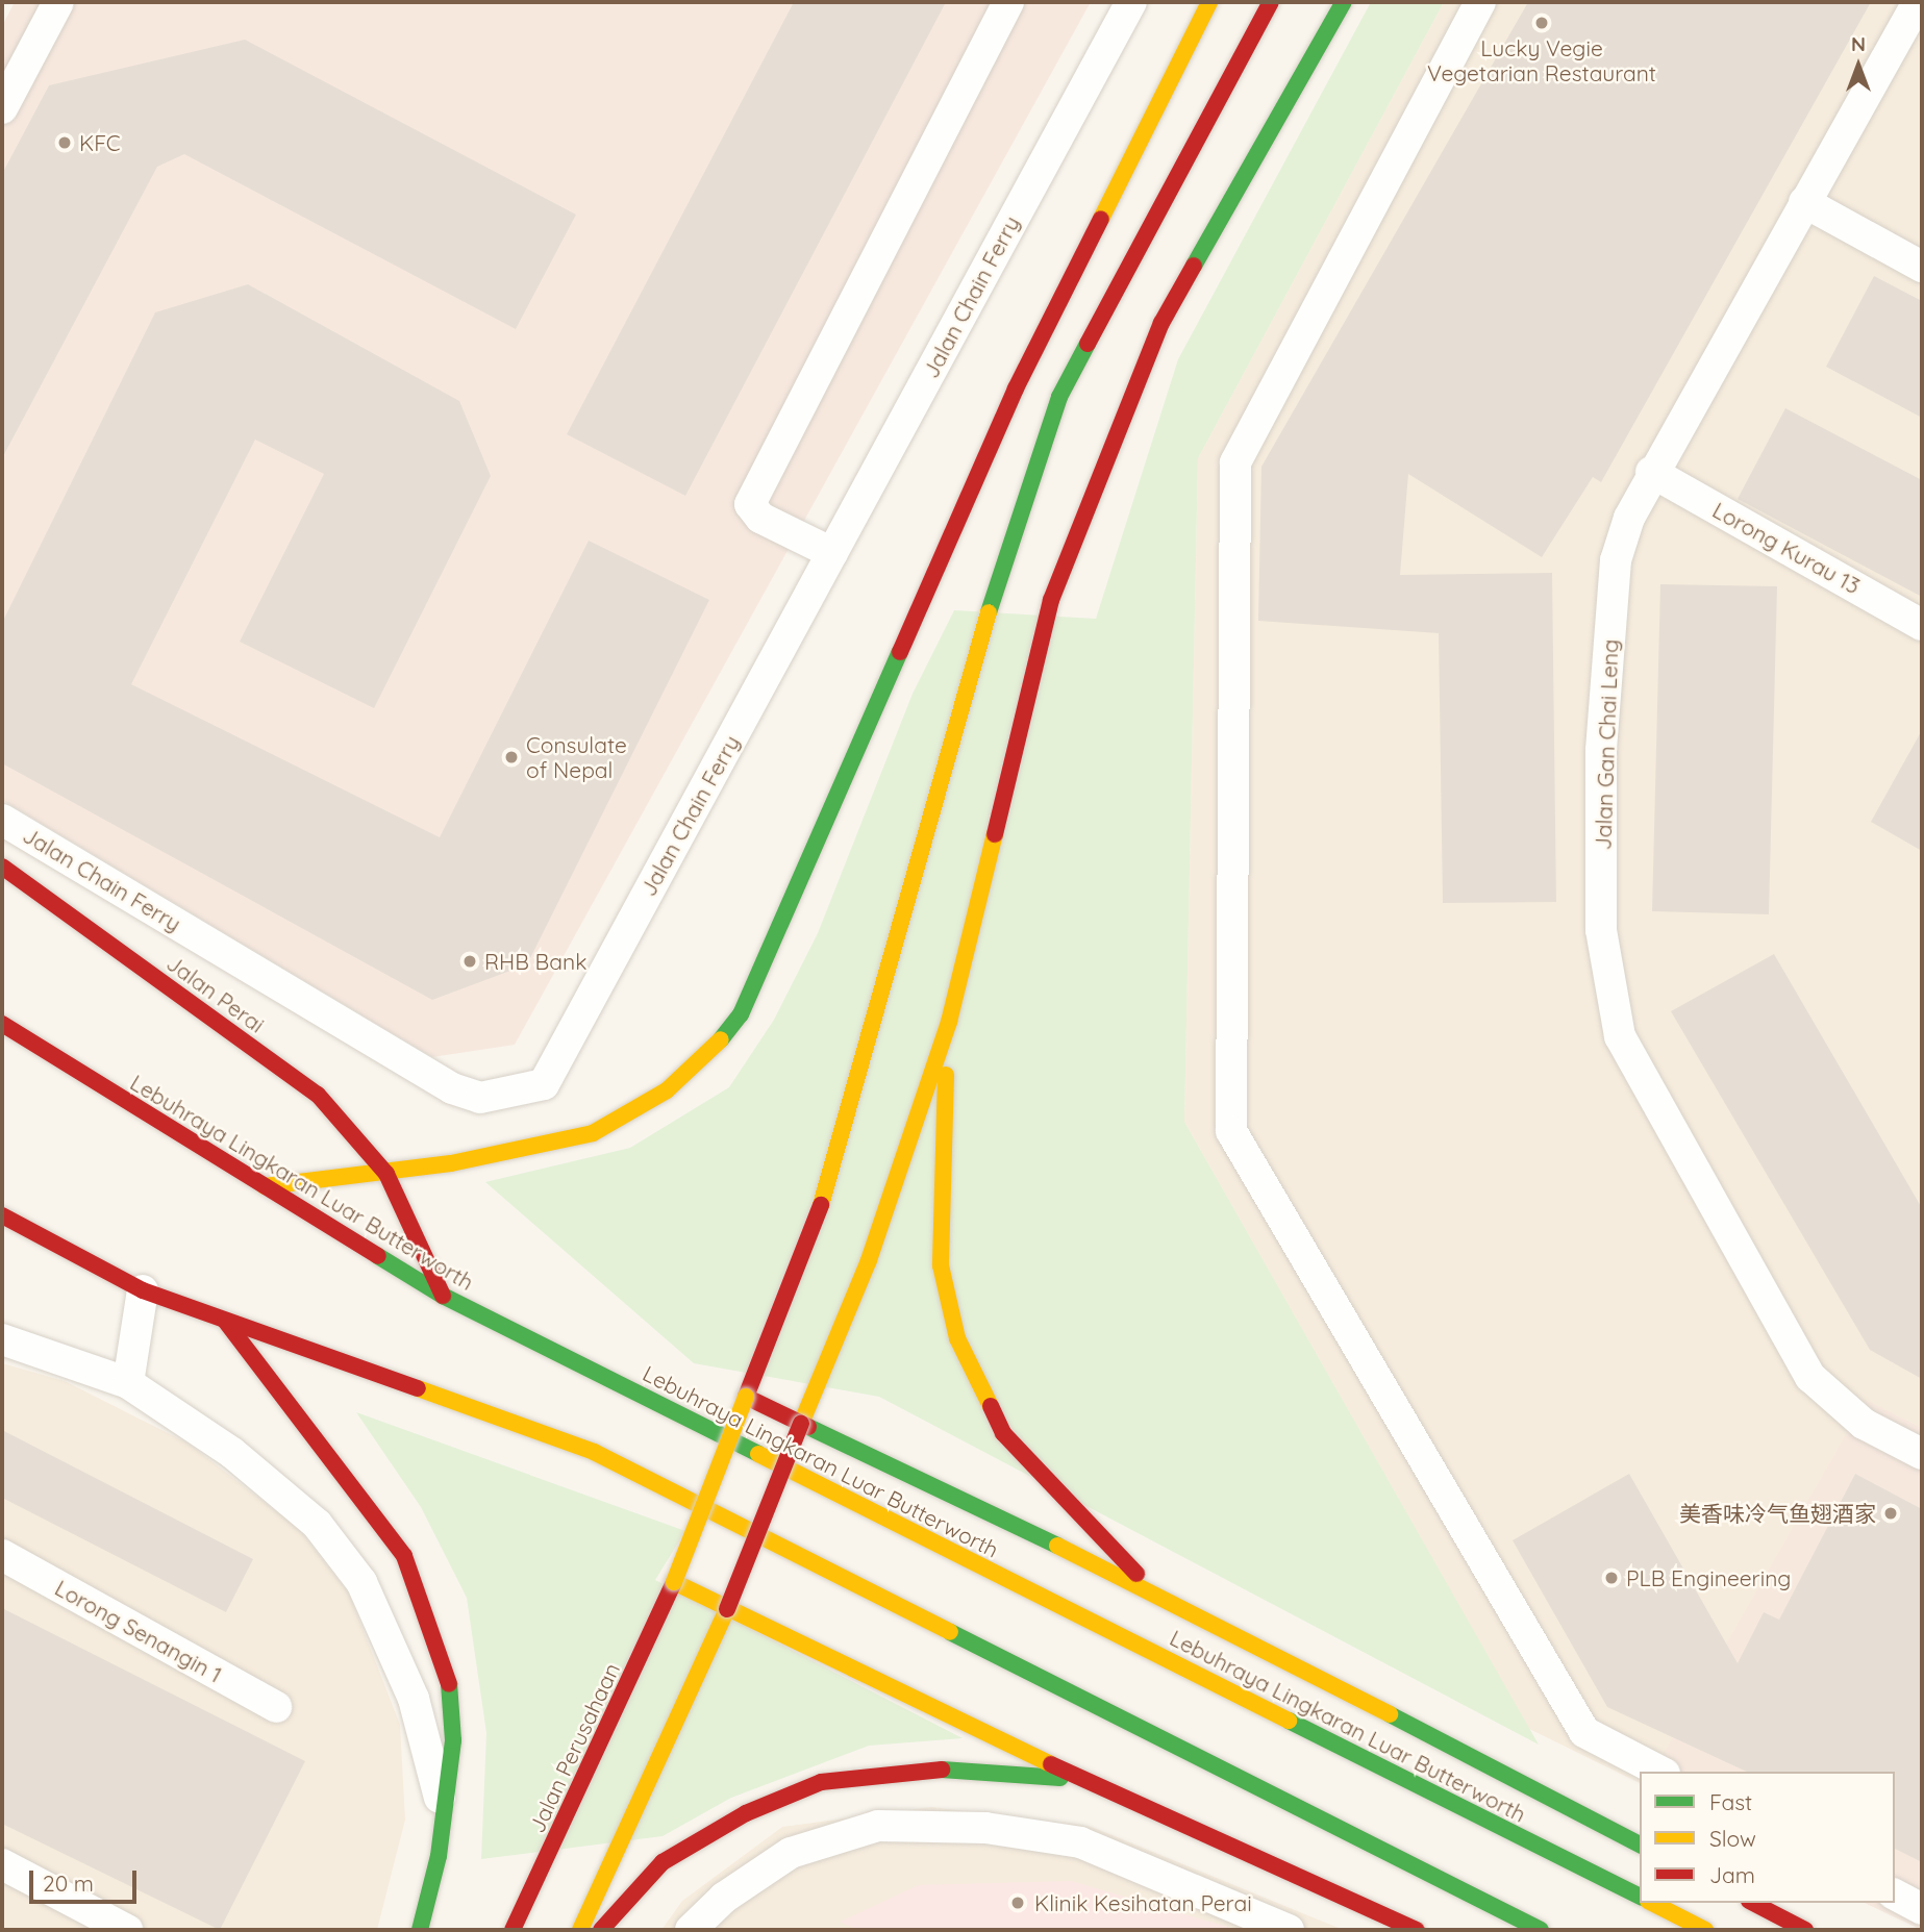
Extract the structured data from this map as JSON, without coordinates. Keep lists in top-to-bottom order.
{
  "streets": {
    "main road": ["Jalan Perai", "Lebuhraya Lingkaran Luar Butterworth", "Jalan Perusahaan"],
    "street": [
      "Jalan Chain Ferry",
      "Lorong Kurau 13",
      "Jalan Gan Chai Leng",
      "Lorong Senangin 1"
    ]
  },
  "crossings": [
    ["Lorong Kurau 13", "Jalan Gan Chai Leng"],
    ["Jalan Perai", "Lebuhraya Lingkaran Luar Butterworth"]
  ],
  "places": [
    "Lucky Vegie Vegetarian Restaurant",
    "KFC",
    "Consulate of Nepal",
    "RHB Bank",
    "美香味冷气鱼翅酒家",
    "PLB Engineering",
    "Klinik Kesihatan Perai"
  ],
  "legend": ["Fast", "Slow", "Jam"],
  "scale_bar": "20 m",
  "north": "top"
}
